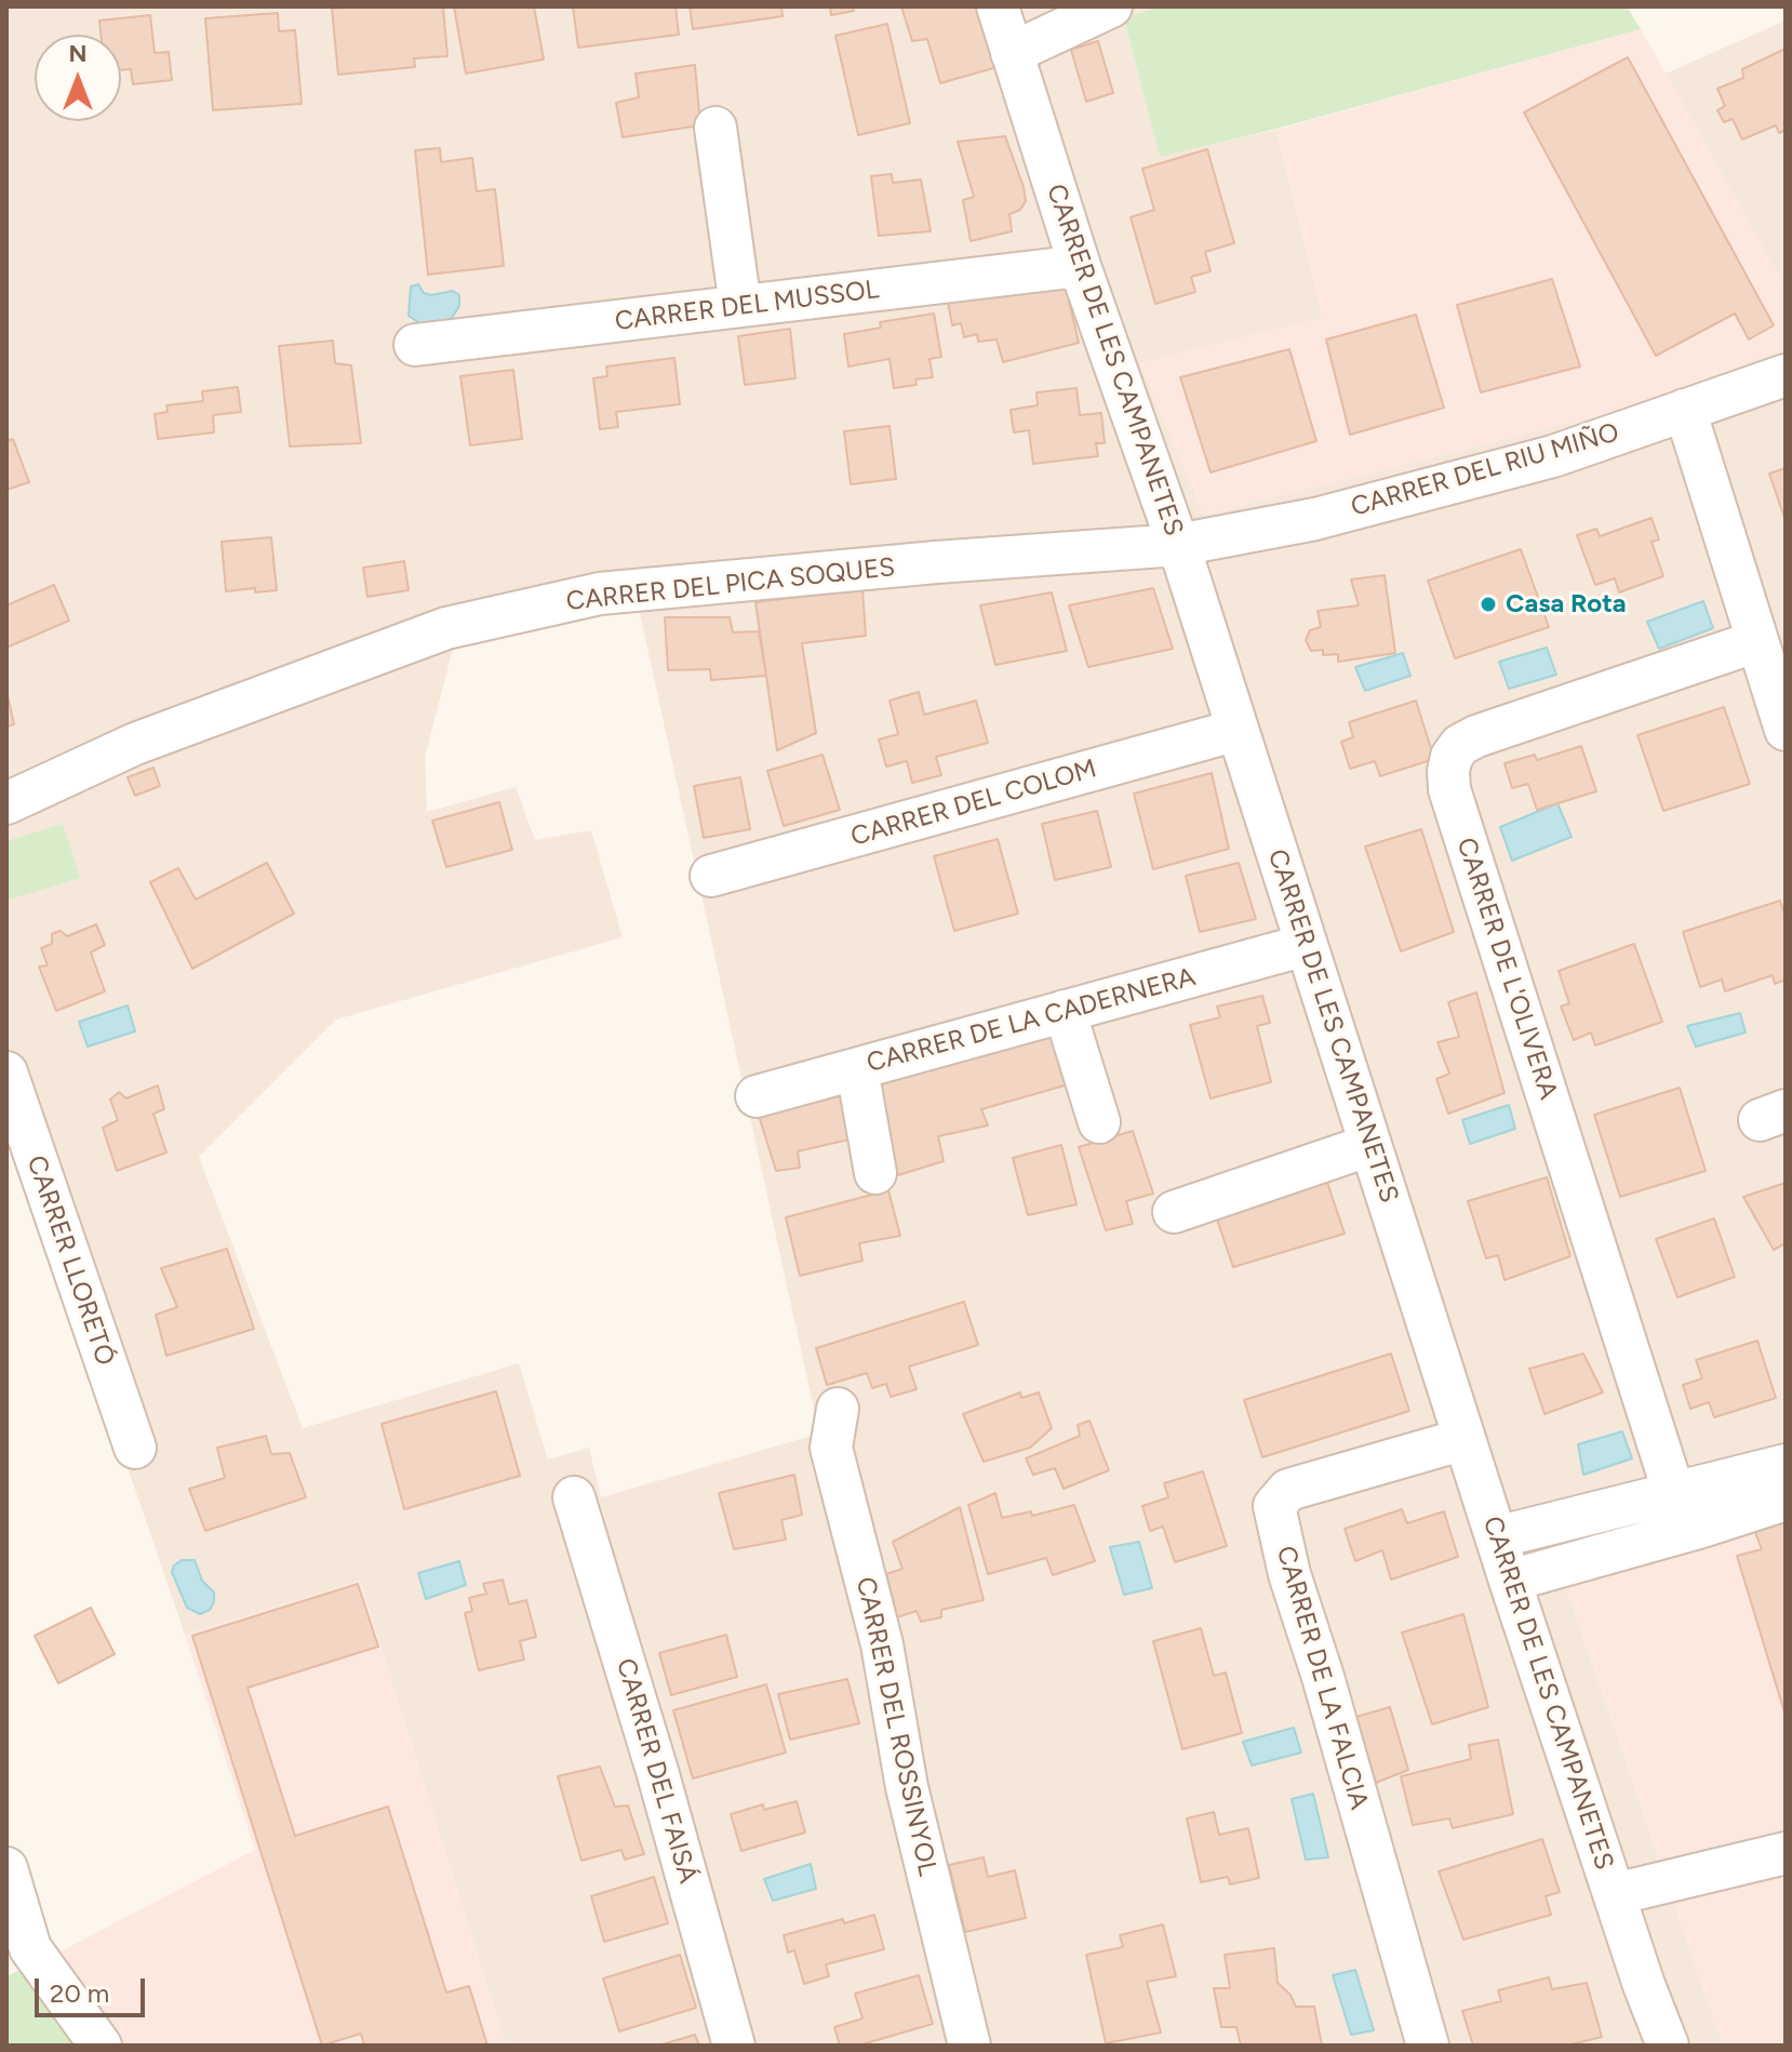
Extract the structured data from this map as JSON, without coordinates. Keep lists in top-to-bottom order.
{
  "streets": {
    "street": [
      "CARRER DEL MUSSOL",
      "CARRER DE LES CAMPANETES",
      "CARRER DEL RIU MIÑO",
      "CARRER DEL PICA SOQUES",
      "CARRER DEL COLOM",
      "CARRER DE L'OLIVERA",
      "CARRER DE LA CADERNERA",
      "CARRER LLORETÓ",
      "CARRER DE LA FALCIA",
      "CARRER DEL ROSSINYOL",
      "CARRER DEL FAISÁ"
    ]
  },
  "crossings": [
    ["CARRER DEL MUSSOL", "CARRER DE LES CAMPANETES"],
    ["CARRER DE LES CAMPANETES", "CARRER DEL RIU MIÑO"],
    ["CARRER DE LES CAMPANETES", "CARRER DEL PICA SOQUES"],
    ["CARRER DE LES CAMPANETES", "CARRER DEL COLOM"],
    ["CARRER DE LES CAMPANETES", "CARRER DE LA CADERNERA"],
    ["CARRER DE LES CAMPANETES", "CARRER DE LA FALCIA"],
    ["CARRER DEL RIU MIÑO", "CARRER DEL PICA SOQUES"]
  ],
  "places": ["Casa Rota"],
  "scale_bar": "20 m",
  "north": "top"
}
